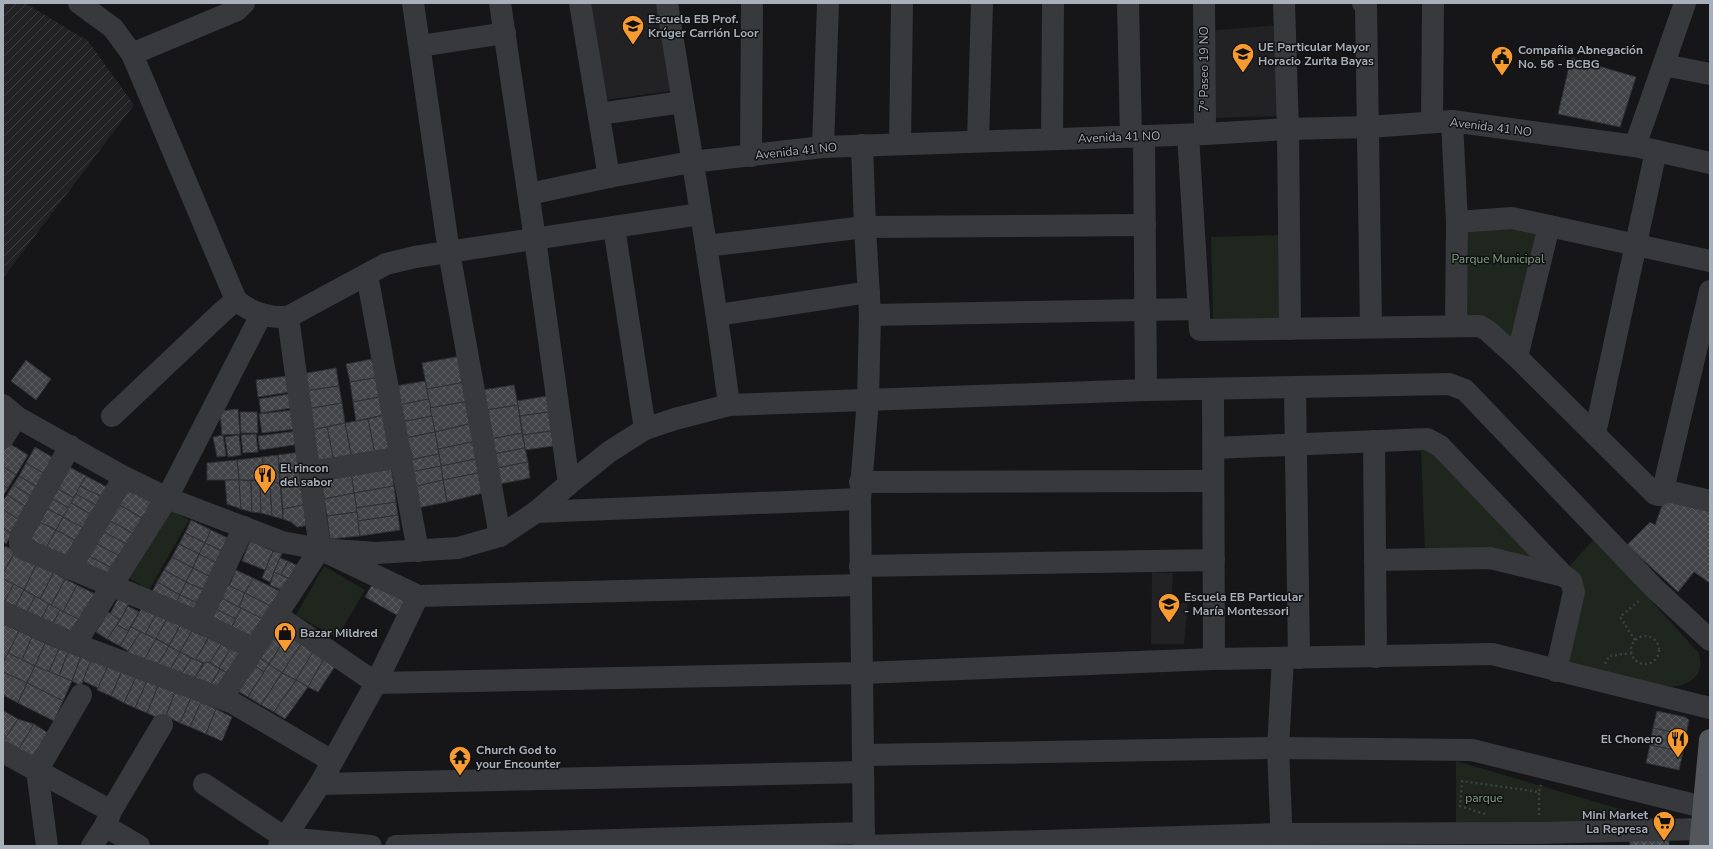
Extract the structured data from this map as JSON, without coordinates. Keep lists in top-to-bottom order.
{
  "streets": {
    "street": ["7º Paseo 19 NO", "Avenida 41 NO"]
  },
  "crossings": [
    ["7º Paseo 19 NO", "Avenida 41 NO"]
  ],
  "parks": ["Parque Municipal", "parque"],
  "places": {
    "school or university": ["Escuela EB Prof. Krúger Carrión Loor", "UE Particular Mayor Horacio Zurita Bayas", "Escuela EB Particular - María Montessori"],
    "public building": ["Compañia Abnegación No. 56 - BCBG"],
    "restaurant": ["El rincon del sabor", "El Chonero"],
    "shop": ["Bazar Mildred"],
    "temple": ["Church God to your Encounter"],
    "supermarket": ["Mini Market La Represa"]
  }
}
